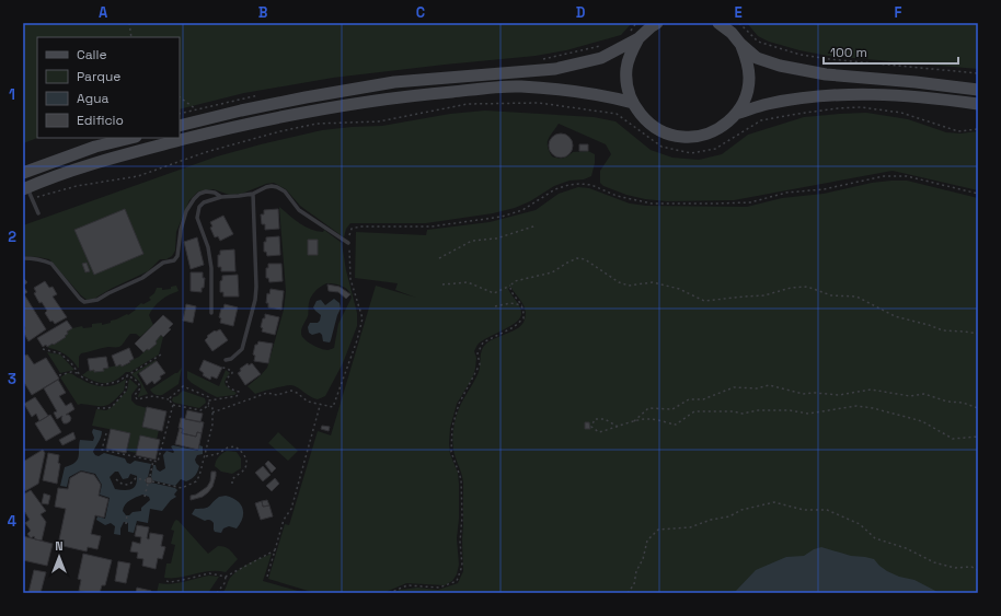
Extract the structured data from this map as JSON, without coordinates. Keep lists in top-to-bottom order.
{
  "legend": [
    "Calle",
    "Parque",
    "Agua",
    "Edificio"
  ],
  "scale_bar": "100 m",
  "north": "top",
  "grid": {
    "columns": [
      "A",
      "B",
      "C",
      "D",
      "E",
      "F"
    ],
    "rows": [
      "1",
      "2",
      "3",
      "4"
    ]
  }
}
